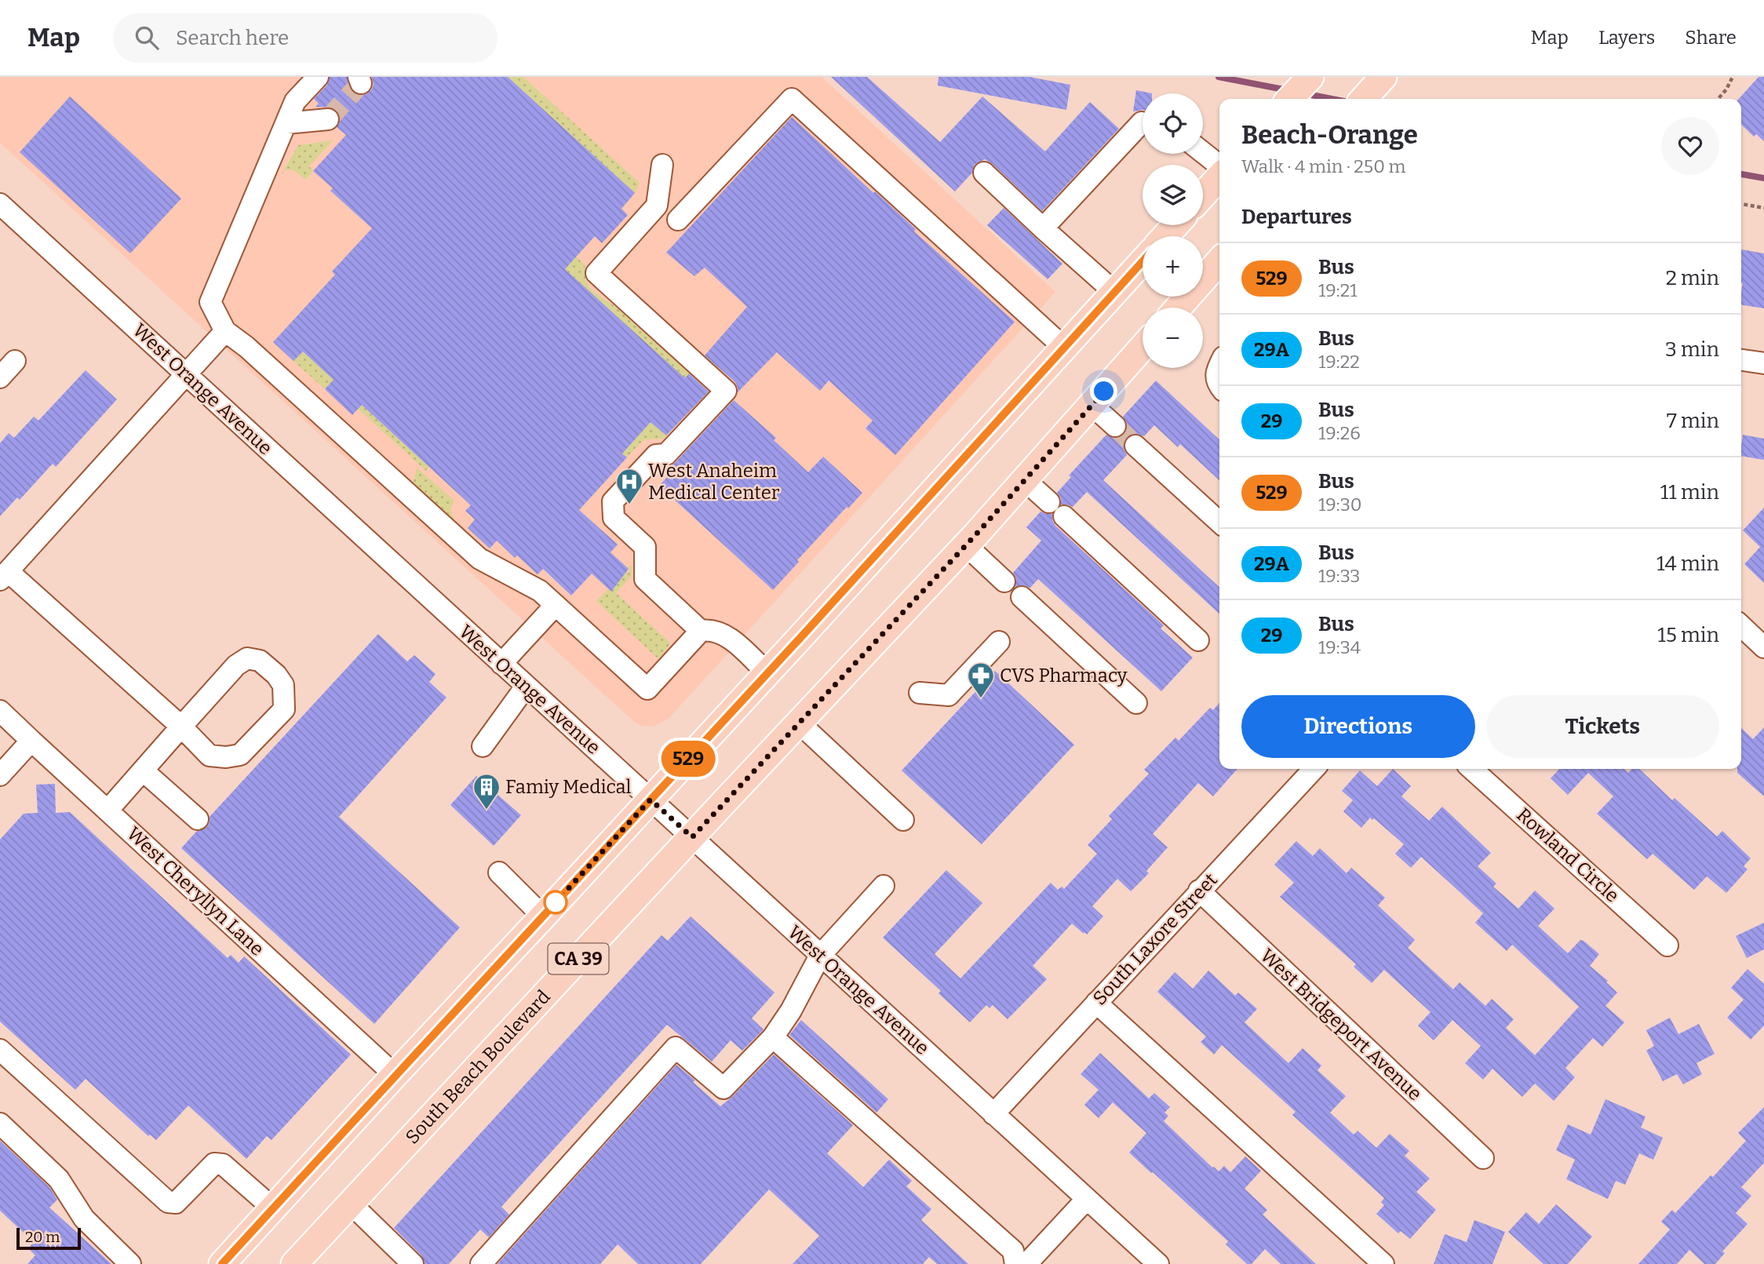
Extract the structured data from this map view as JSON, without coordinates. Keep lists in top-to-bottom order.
{
  "streets": {
    "main road": ["CA 39", "South Beach Boulevard"],
    "street": [
      "West Orange Avenue",
      "Rowland Circle",
      "West Cheryllyn Lane",
      "South Laxore Street",
      "West Bridgeport Avenue"
    ]
  },
  "crossings": [
    ["West Orange Avenue", "South Laxore Street"],
    ["West Orange Avenue", "CA 39"],
    ["West Orange Avenue", "South Beach Boulevard"],
    ["West Cheryllyn Lane", "CA 39"],
    ["South Laxore Street", "West Bridgeport Avenue"]
  ],
  "places": {
    "hospital": ["West Anaheim Medical Center"],
    "pharmacy": ["CVS Pharmacy"],
    "building": ["Famiy Medical"]
  },
  "lines": ["bus line 529"],
  "scale_bar": "20 m",
  "page": {
    "header": "Map",
    "search": "Search here",
    "nav": ["Map", "Layers", "Share"],
    "on_map": "529",
    "map_buttons": ["+", "−"],
    "heading": [
      ["Beach-Orange", "Walk · 4 min · 250 m"],
      "Departures"
    ],
    "list": [
      {
        "mark": "529",
        "name": "Bus",
        "note": "19:21",
        "value": "2 min"
      },
      {
        "mark": "29A",
        "name": "Bus",
        "note": "19:22",
        "value": "3 min"
      },
      {
        "mark": "29",
        "name": "Bus",
        "note": "19:26",
        "value": "7 min"
      },
      {
        "mark": "529",
        "name": "Bus",
        "note": "19:30",
        "value": "11 min"
      },
      {
        "mark": "29A",
        "name": "Bus",
        "note": "19:33",
        "value": "14 min"
      },
      {
        "mark": "29",
        "name": "Bus",
        "note": "19:34",
        "value": "15 min"
      }
    ],
    "buttons": ["Directions", "Tickets"],
    "scale": "20 m"
  }
}
